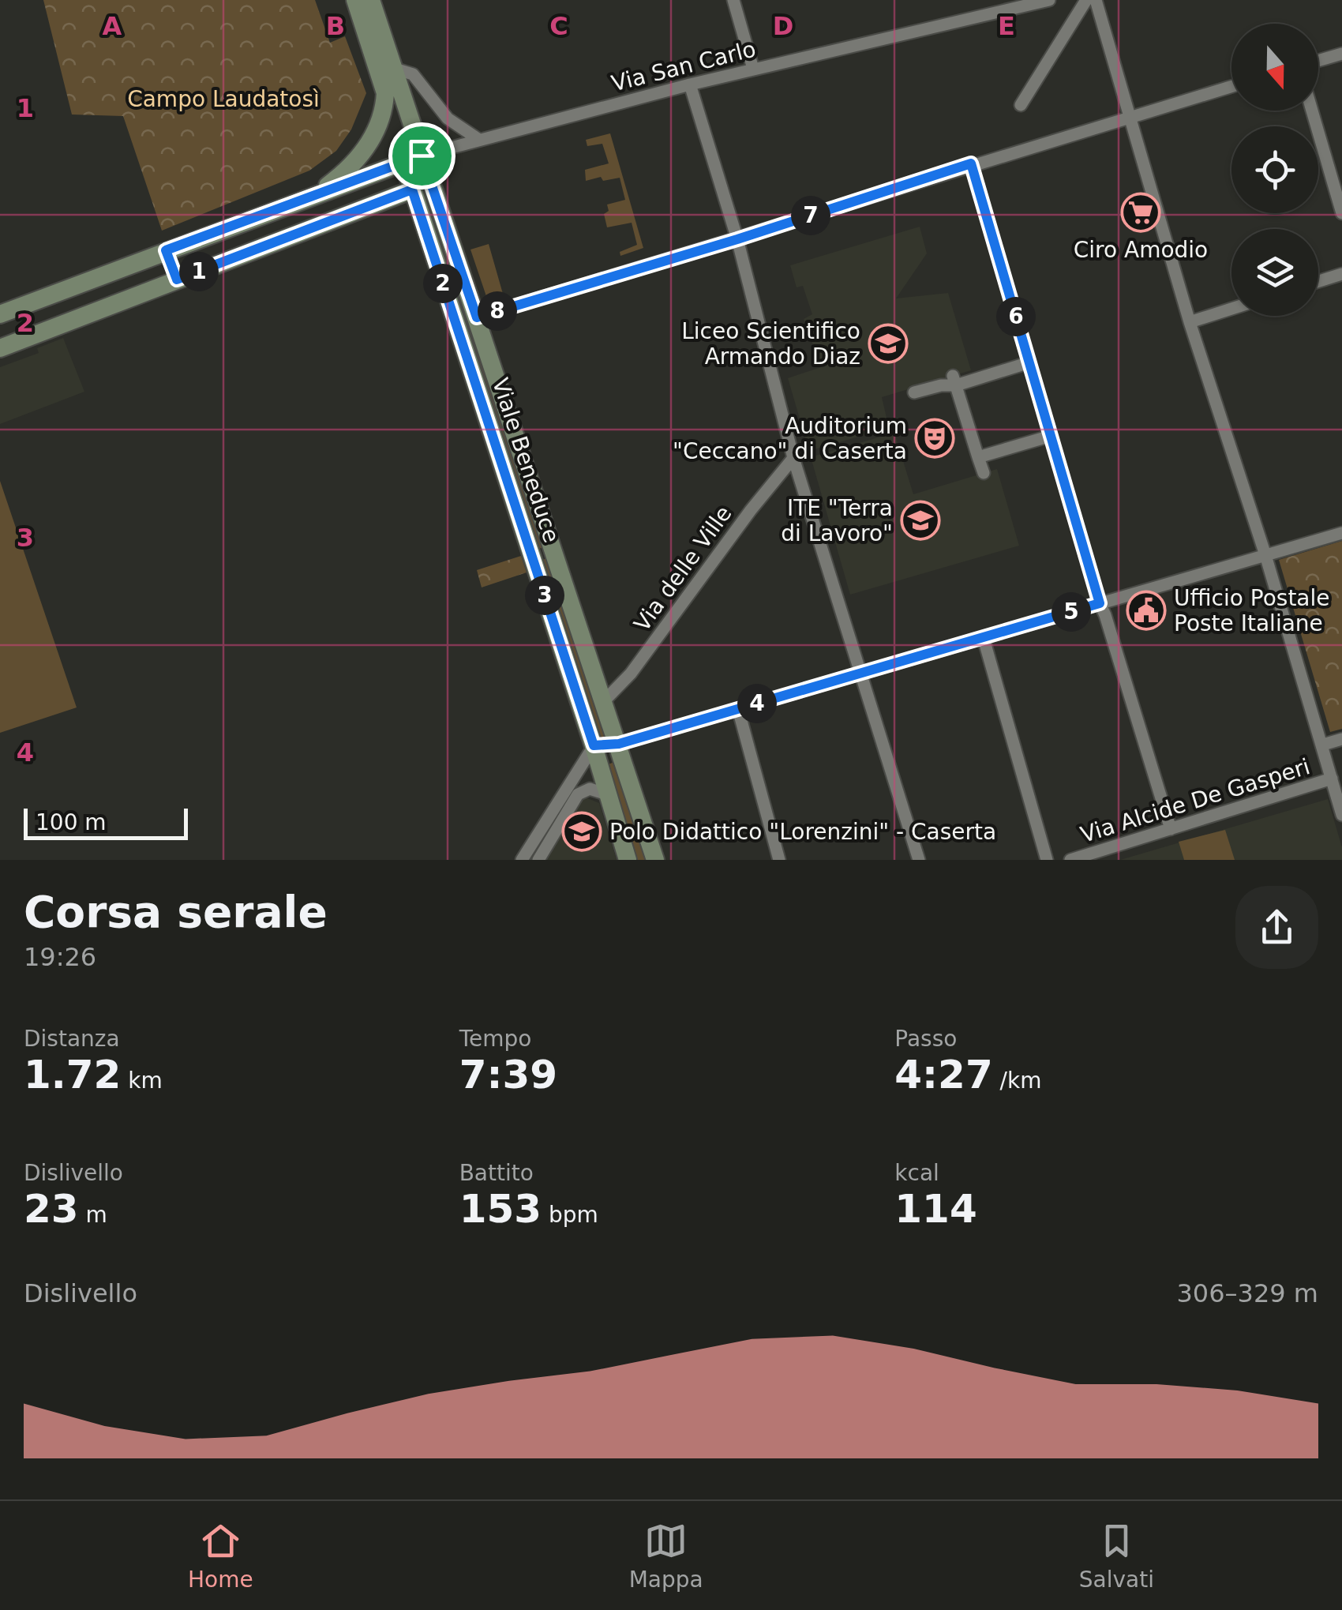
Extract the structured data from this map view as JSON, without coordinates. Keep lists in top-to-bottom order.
{
  "streets": {
    "main road": ["Viale Beneduce"],
    "street": ["Via San Carlo", "Via delle Ville", "Via Alcide De Gasperi"]
  },
  "crossings": [
    ["Via San Carlo", "Viale Beneduce"],
    ["Viale Beneduce", "Via delle Ville"]
  ],
  "parks": ["Campo Laudatosì"],
  "places": {
    "supermarket": ["Ciro Amodio"],
    "school or university": ["Liceo Scientifico Armando Diaz", "ITE \"Terra di Lavoro\"", "Polo Didattico \"Lorenzini\" - Caserta"],
    "theatre": ["Auditorium \"Ceccano\" di Caserta"],
    "public building": ["Ufficio Postale Poste Italiane"]
  },
  "scale_bar": "100 m",
  "north": "bottom",
  "page": {
    "pins": [
      "7",
      "1",
      "2",
      "8",
      "6",
      "3",
      "5",
      "4"
    ],
    "scale": "100 m",
    "heading": ["Corsa serale", "19:26"],
    "stats": [
      ["Distanza", "1.72 km"],
      ["Tempo", "7:39"],
      ["Passo", "4:27 /km"],
      ["Dislivello", "23 m"],
      ["Battito", "153 bpm"],
      ["kcal", "114"]
    ],
    "chart": ["Dislivello", "306–329 m"],
    "tabs": ["Home", "Mappa", "Salvati"]
  },
  "grid": {
    "columns": [
      "A",
      "B",
      "C",
      "D",
      "E"
    ],
    "rows": [
      "1",
      "2",
      "3",
      "4"
    ]
  }
}
